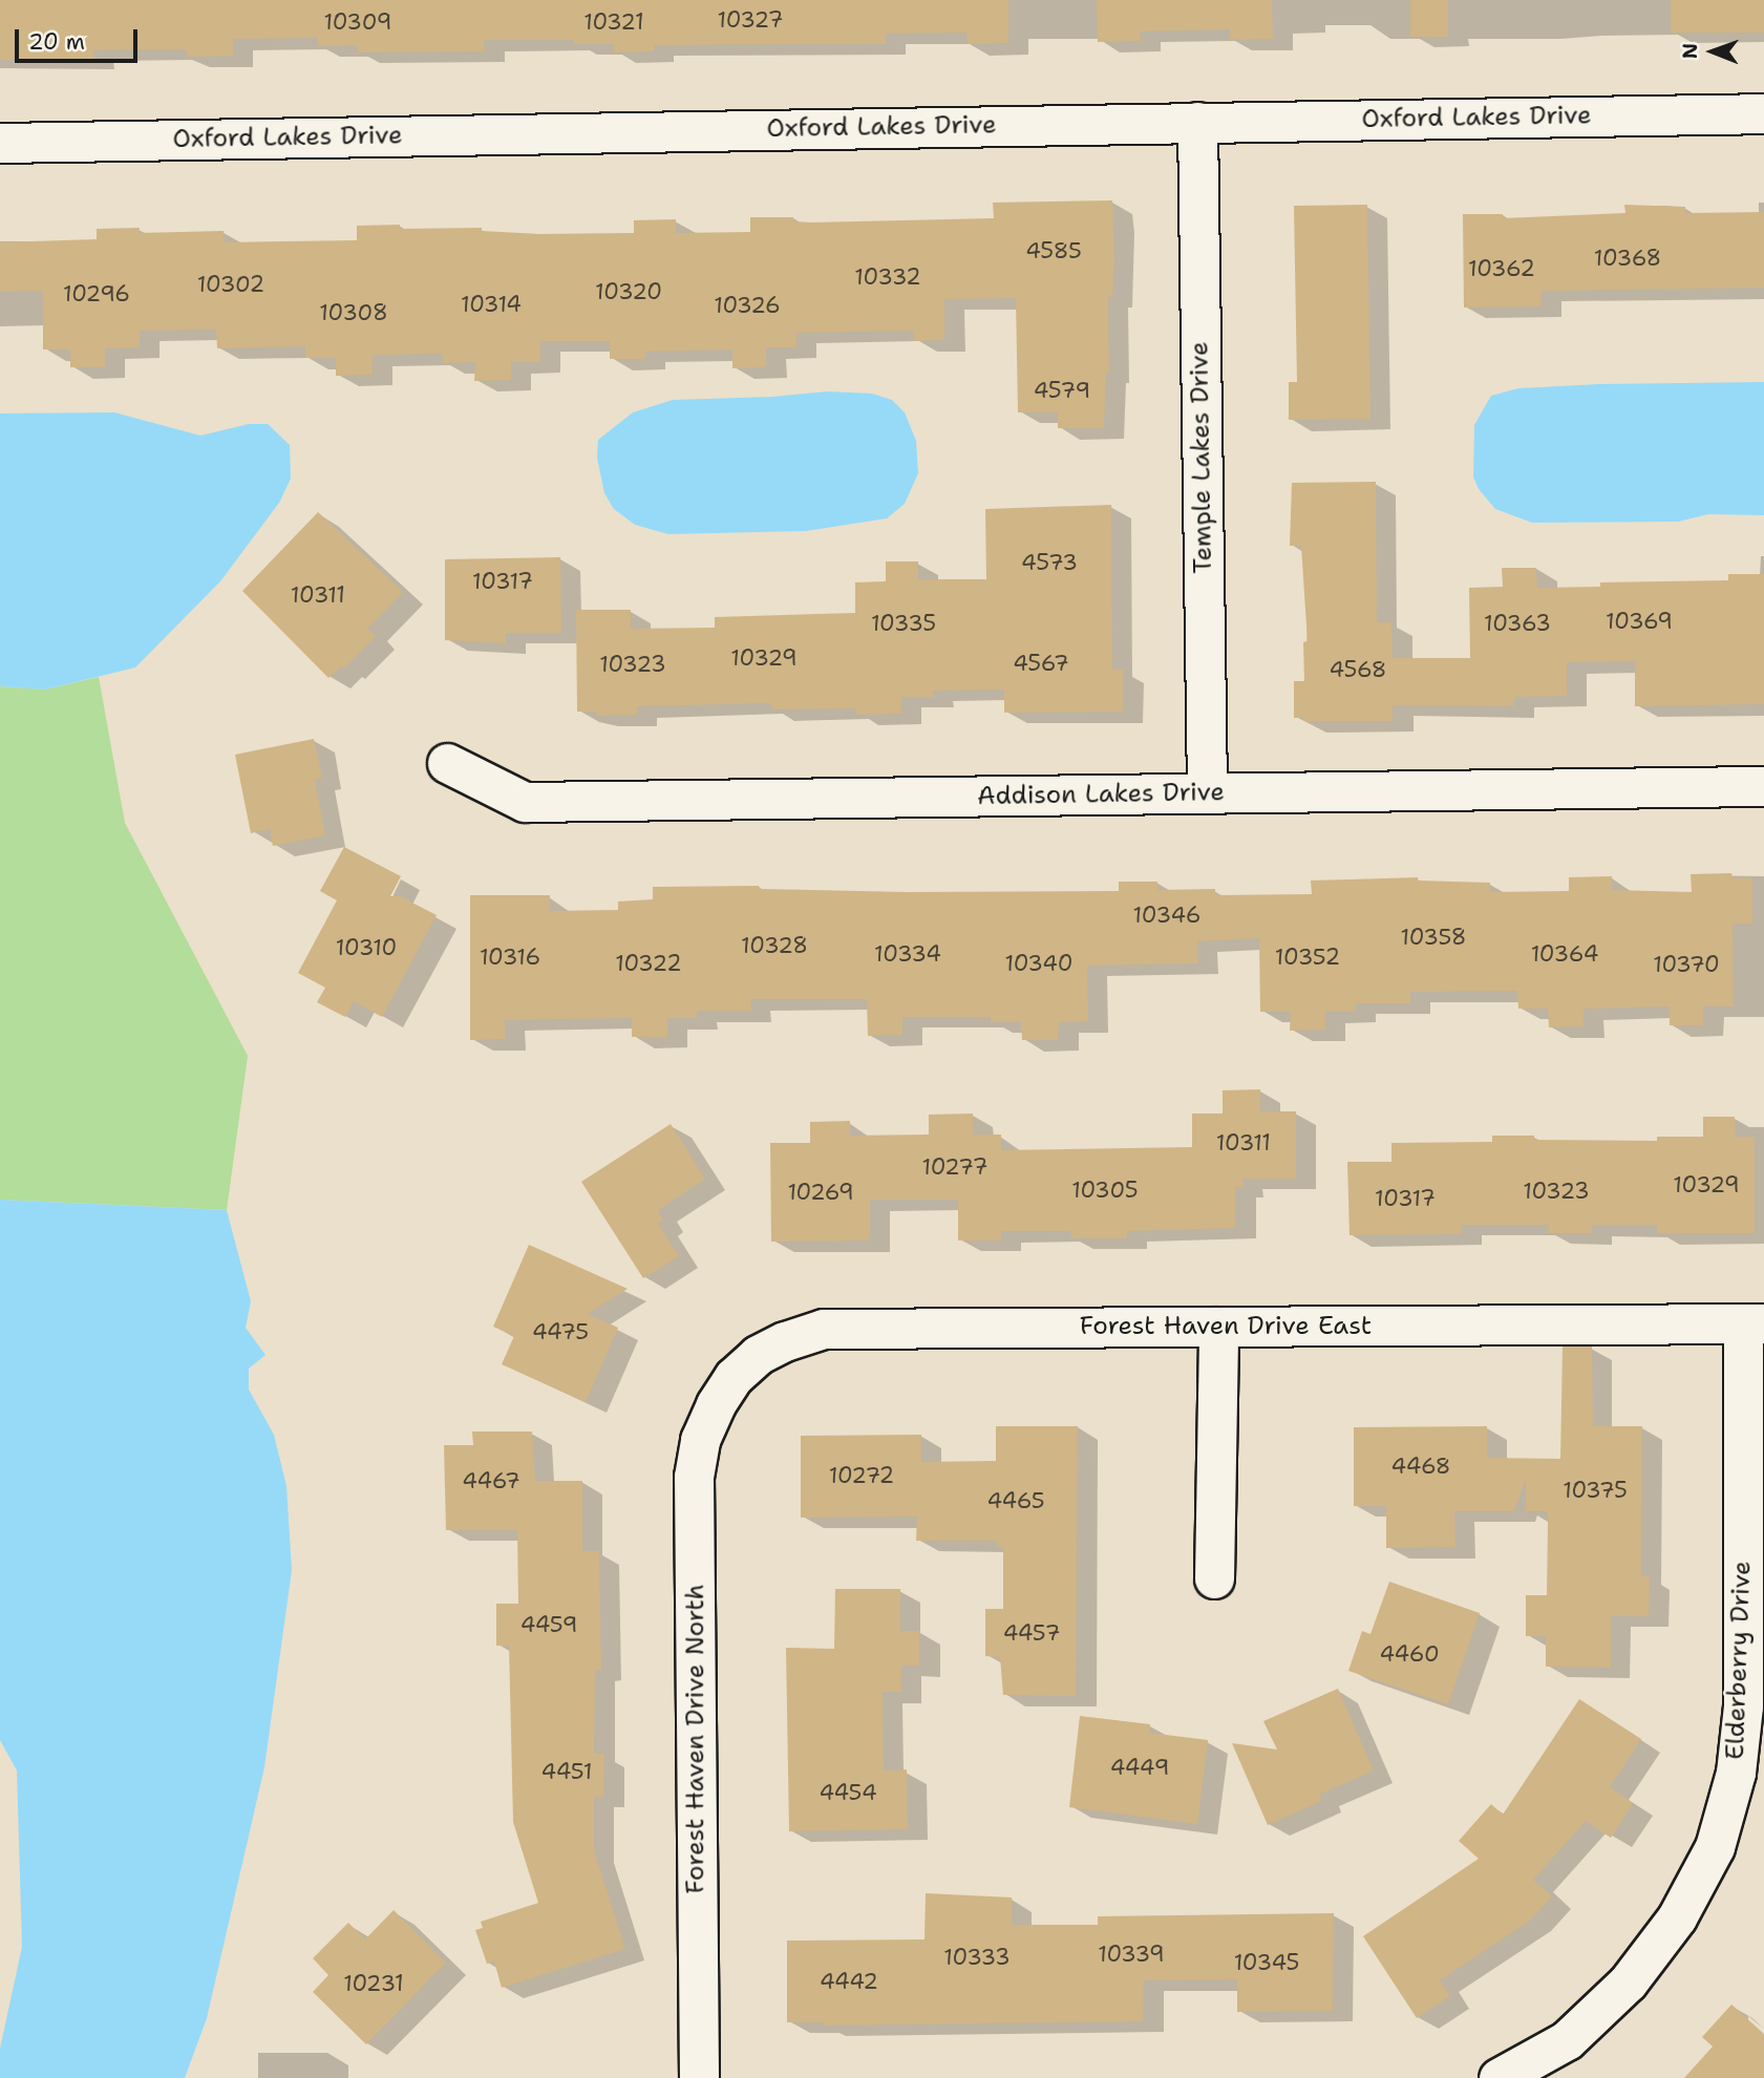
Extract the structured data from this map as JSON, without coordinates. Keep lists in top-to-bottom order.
{
  "streets": {
    "street": [
      "Oxford Lakes Drive",
      "Temple Lakes Drive",
      "Addison Lakes Drive",
      "Forest Haven Drive East",
      "Elderberry Drive",
      "Forest Haven Drive North"
    ]
  },
  "crossings": [
    ["Oxford Lakes Drive", "Temple Lakes Drive"],
    ["Temple Lakes Drive", "Addison Lakes Drive"],
    ["Forest Haven Drive East", "Elderberry Drive"],
    ["Forest Haven Drive East", "Forest Haven Drive North"]
  ],
  "house_numbers": [
    "10327",
    "10309",
    "10321",
    "4585",
    "10368",
    "10362",
    "10332",
    "10302",
    "10320",
    "10296",
    "10314",
    "10326",
    "10308",
    "4579",
    "4573",
    "10317",
    "10311",
    "10369",
    "10335",
    "10363",
    "10329",
    "4567",
    "10323",
    "4568",
    "10346",
    "10358",
    "10328",
    "10310",
    "10334",
    "10364",
    "10316",
    "10352",
    "10322",
    "10340",
    "10370",
    "10311",
    "10277",
    "10329",
    "10305",
    "10323",
    "10269",
    "10317",
    "4475",
    "4468",
    "10272",
    "4467",
    "10375",
    "4465",
    "4459",
    "4457",
    "4460",
    "4449",
    "4451",
    "4454",
    "10339",
    "10333",
    "10345",
    "4442",
    "10231"
  ],
  "scale_bar": "20 m",
  "north": "left"
}
